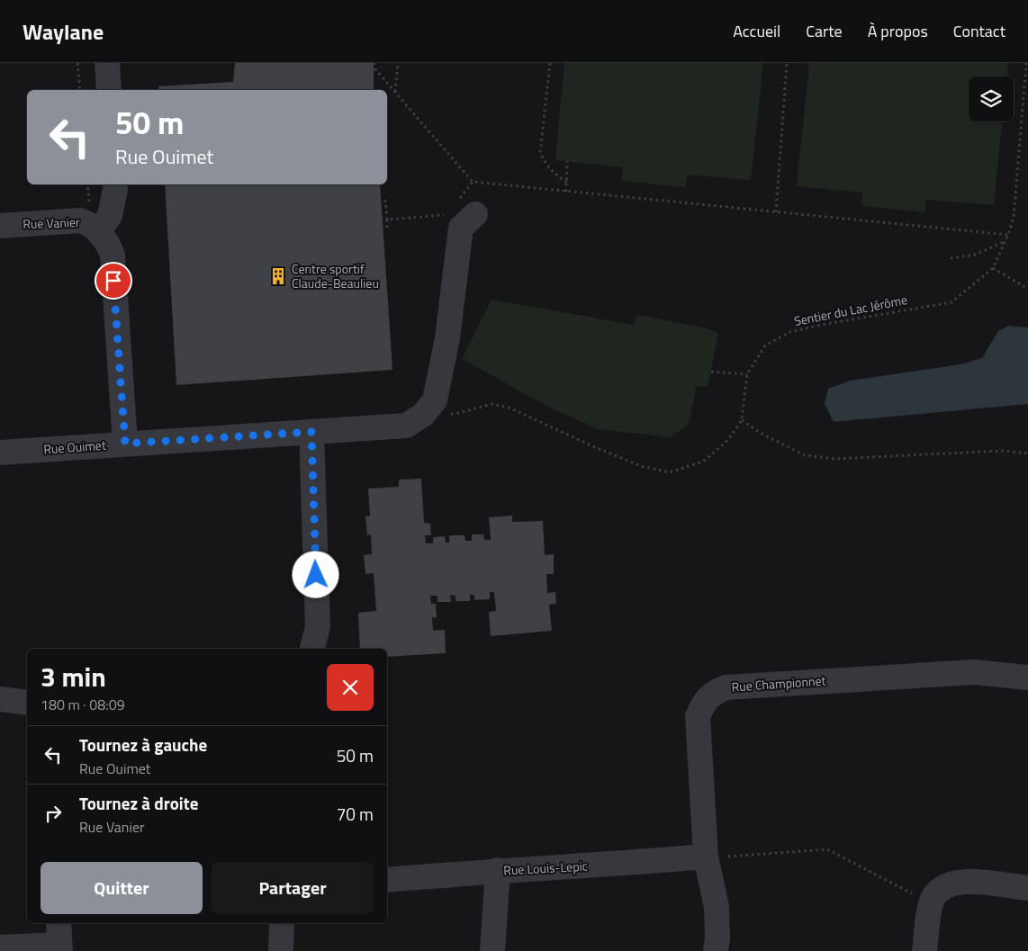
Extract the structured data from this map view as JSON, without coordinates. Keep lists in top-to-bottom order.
{
  "streets": {
    "street": [
      "Rue Vanier",
      "Rue Ouimet",
      "Rue Championnet",
      "Rue Louis-Lepic"
    ],
    "path": ["Sentier du Lac Jérôme"]
  },
  "crossings": [
    ["Rue Vanier", "Rue Ouimet"],
    ["Sentier du Lac Jérôme", "Rue Ouimet"],
    ["Rue Championnet", "Rue Louis-Lepic"]
  ],
  "places": {
    "building": ["Centre sportif Claude-Beaulieu"]
  },
  "page": {
    "header": "Waylane",
    "nav": [
      "Accueil",
      "Carte",
      "À propos",
      "Contact"
    ],
    "turn": ["50 m", "Rue Ouimet"],
    "heading": ["3 min", "180 m · 08:09"],
    "list": [
      {
        "name": "Tournez à gauche",
        "note": "Rue Ouimet",
        "value": "50 m"
      },
      {
        "name": "Tournez à droite",
        "note": "Rue Vanier",
        "value": "70 m"
      }
    ],
    "buttons": ["Quitter", "Partager"]
  }
}
